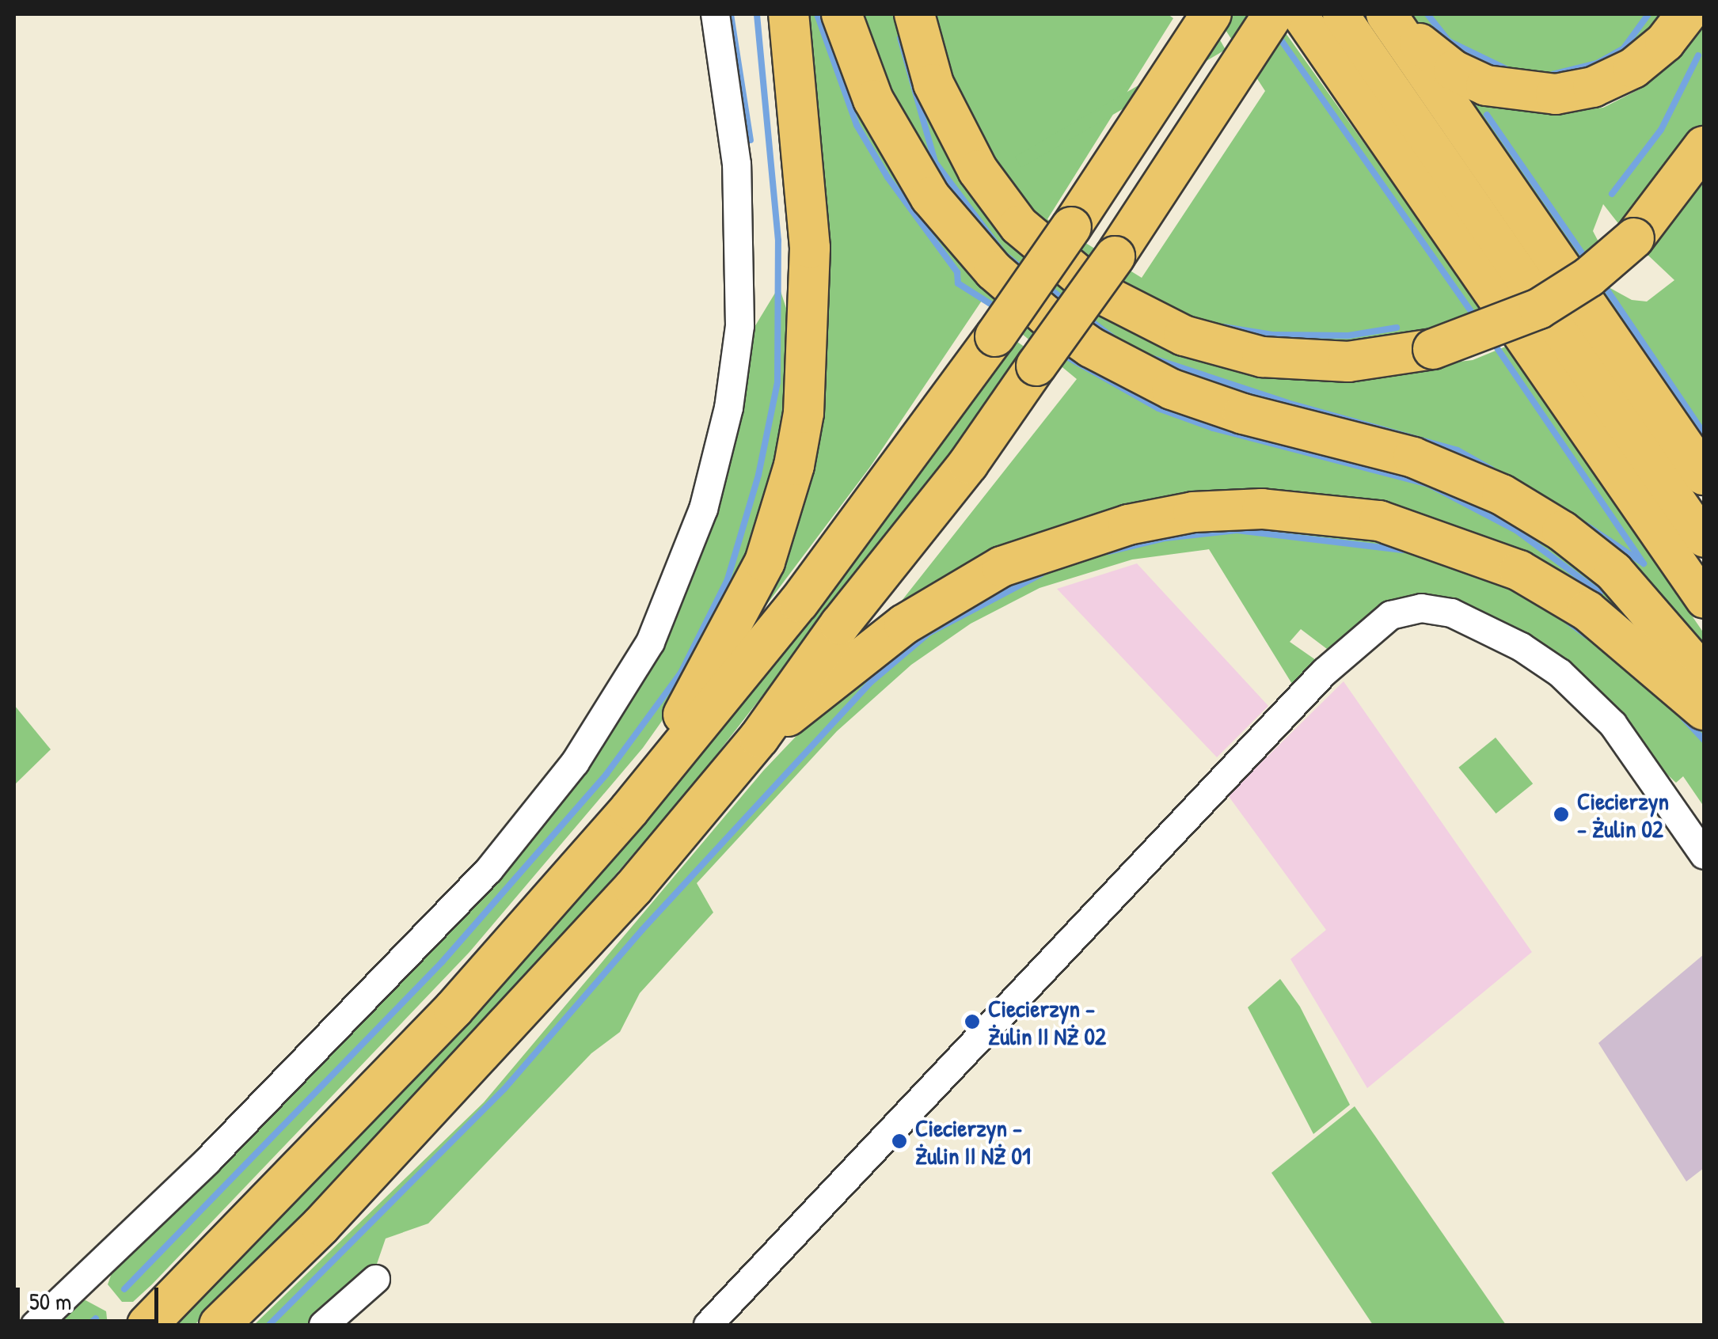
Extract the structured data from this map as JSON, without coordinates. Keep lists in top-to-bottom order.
{
  "places": ["Ciecierzyn - Żulin 02", "Ciecierzyn - Żulin II NŻ 02", "Ciecierzyn - Żulin II NŻ 01"],
  "scale_bar": "50 m"
}
